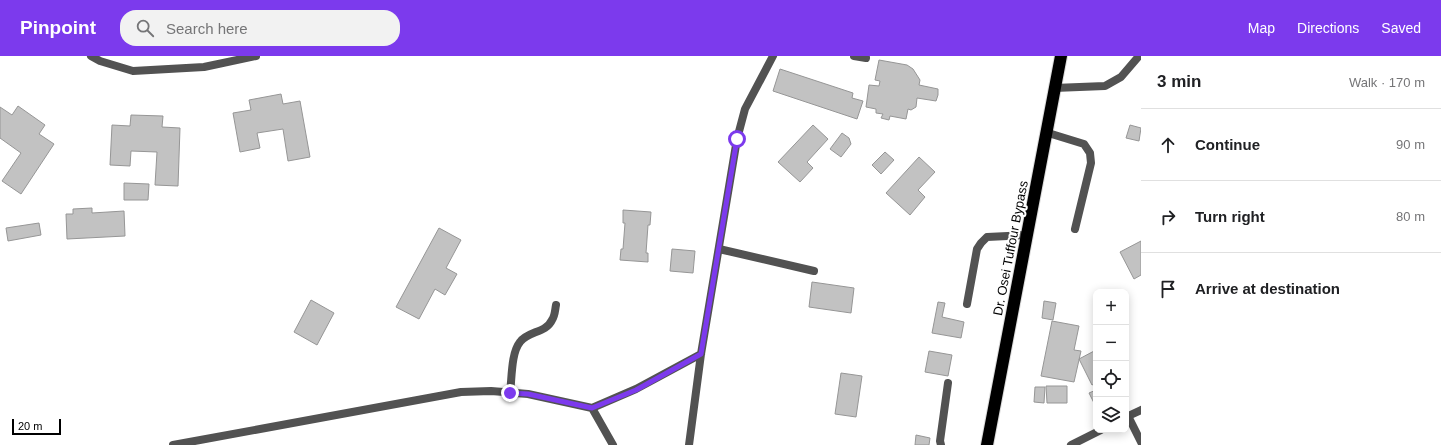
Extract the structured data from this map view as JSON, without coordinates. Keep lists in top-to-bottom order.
{
  "streets": {
    "highway": ["Dr. Osei Tuffour Bypass"]
  },
  "scale_bar": "20 m",
  "page": {
    "header": "Pinpoint",
    "search": "Search here",
    "nav": ["Map", "Directions", "Saved"],
    "heading": ["3 min", "Walk · 170 m"],
    "list": [
      ["Continue", "90 m"],
      ["Turn right", "80 m"],
      "Arrive at destination"
    ],
    "map_buttons": ["+", "−"],
    "scale": "20 m"
  }
}
